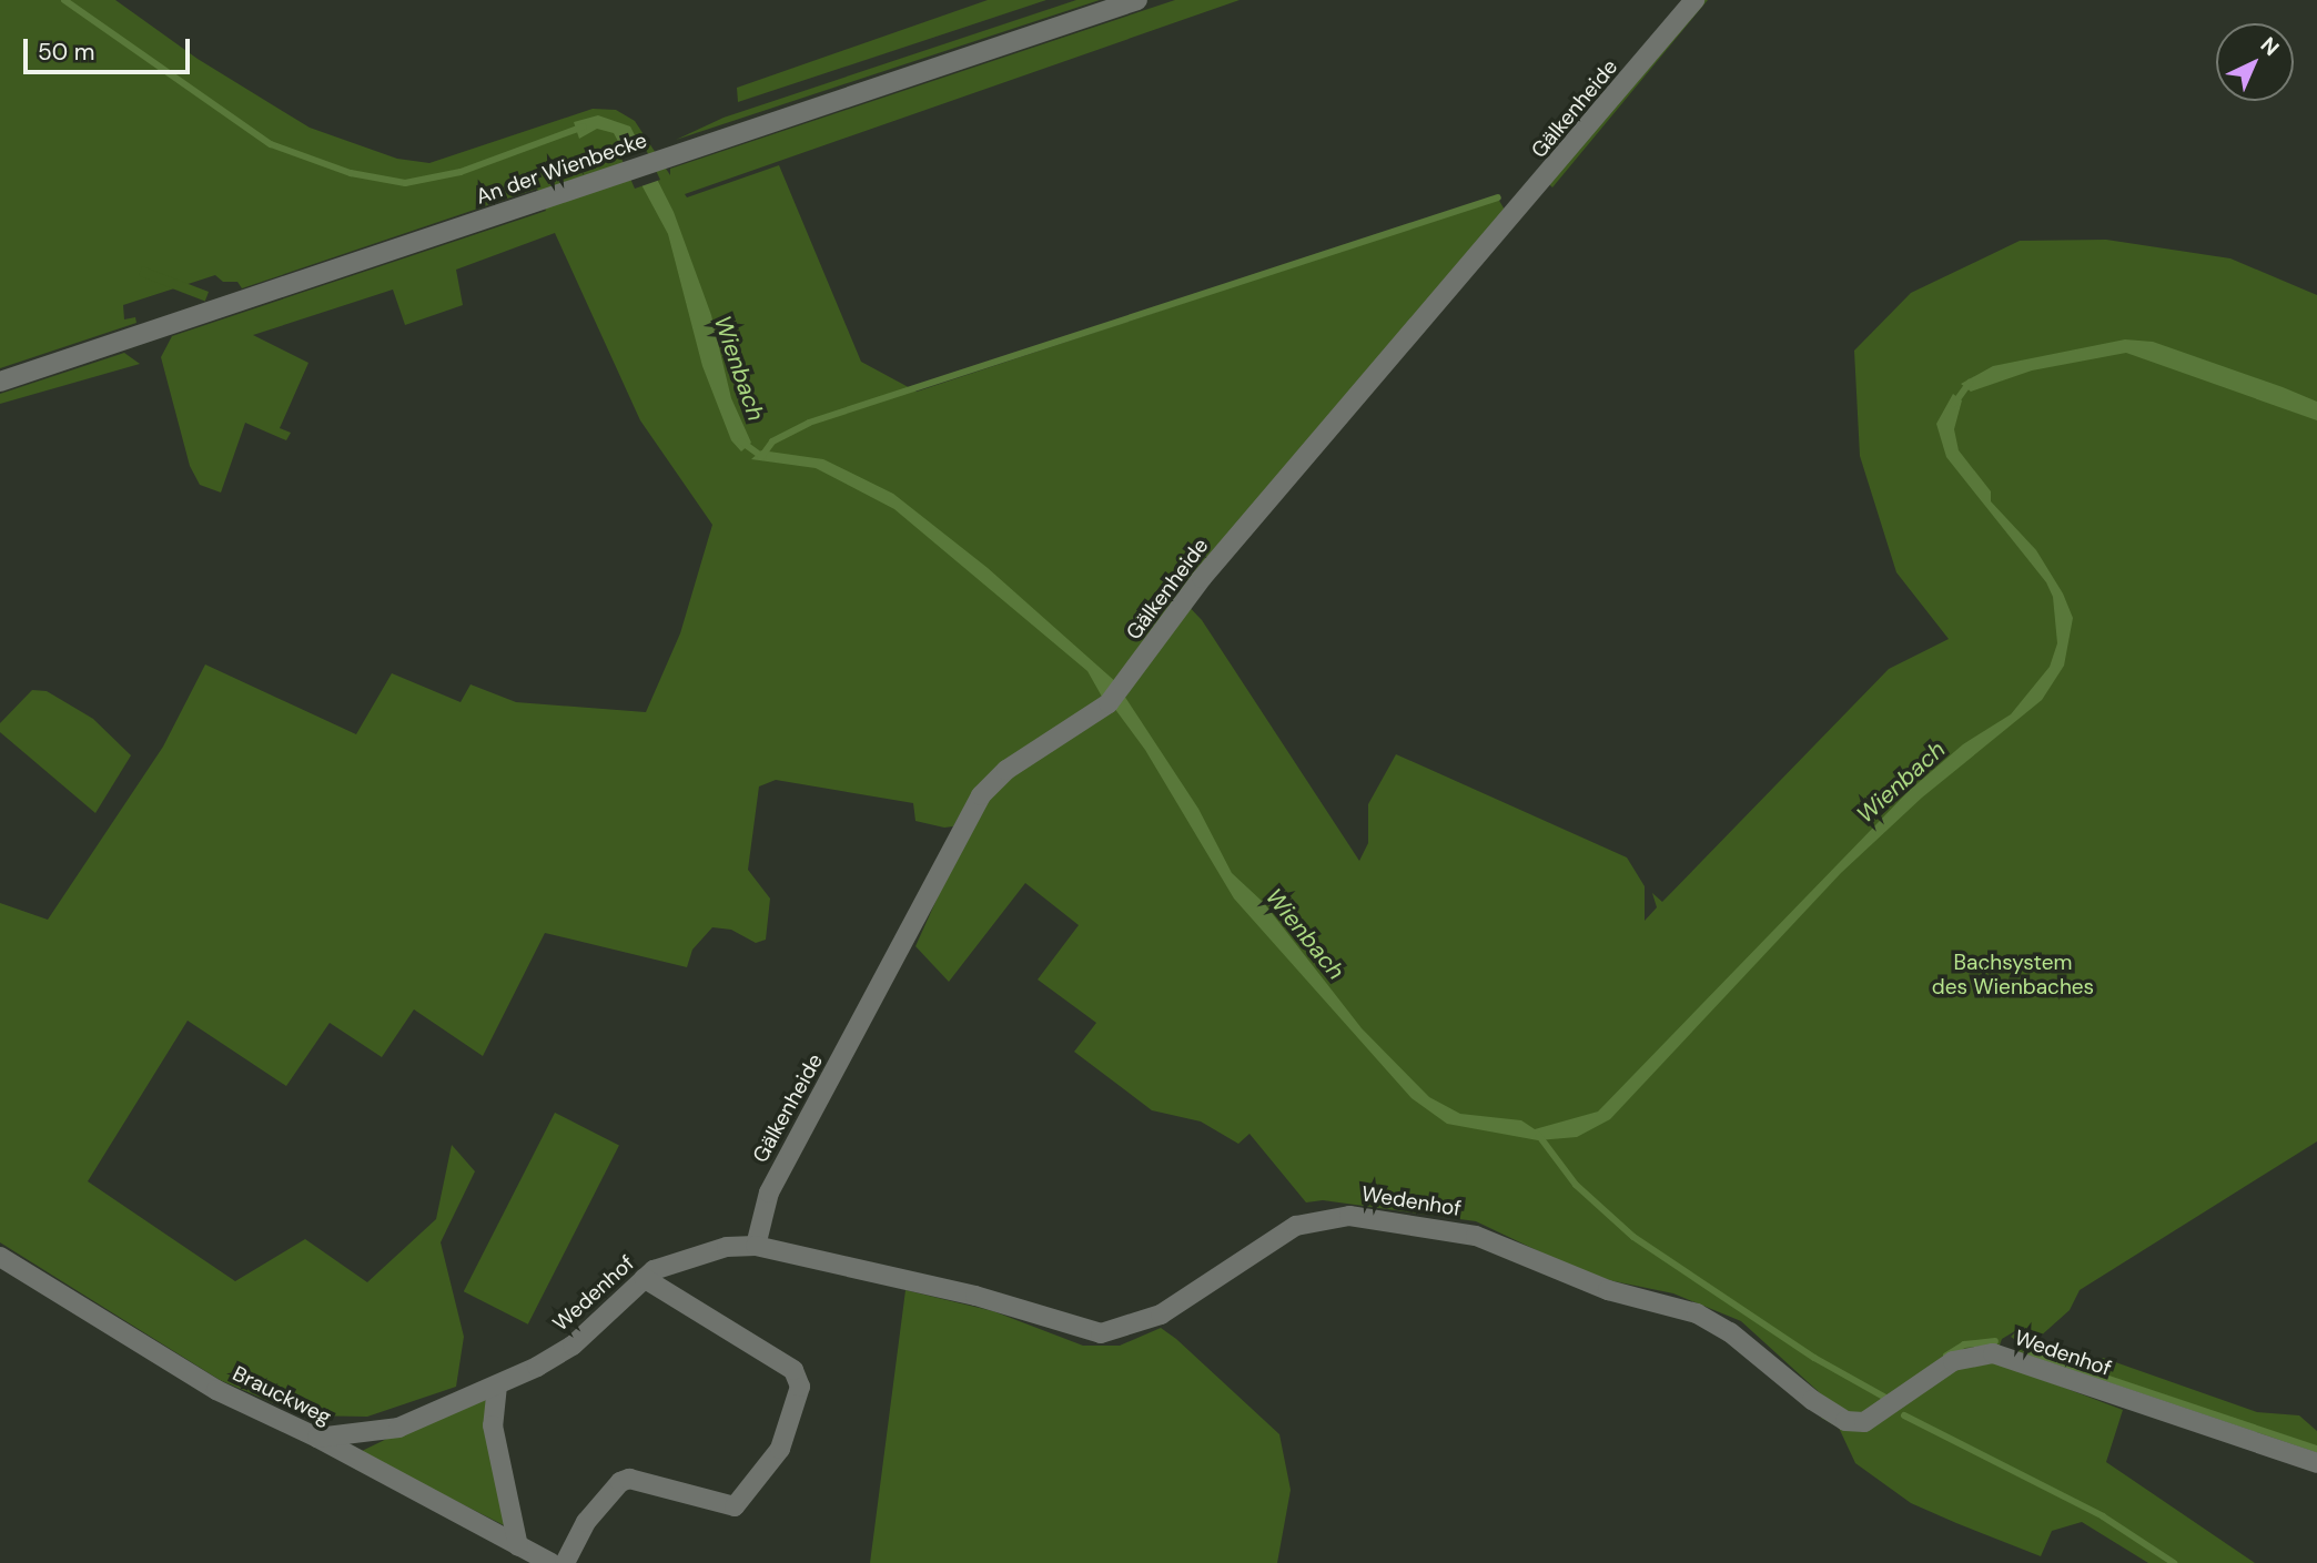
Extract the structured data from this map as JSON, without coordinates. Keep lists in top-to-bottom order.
{
  "streets": {
    "street": [
      "Gälkenheide",
      "An der Wienbecke",
      "Wedenhof",
      "Brauckweg"
    ]
  },
  "crossings": [
    ["Gälkenheide", "Wedenhof"],
    ["Wedenhof", "Brauckweg"]
  ],
  "water": ["Wienbach"],
  "parks": ["Bachsystem des Wienbaches"],
  "scale_bar": "50 m",
  "north": "top right"
}
